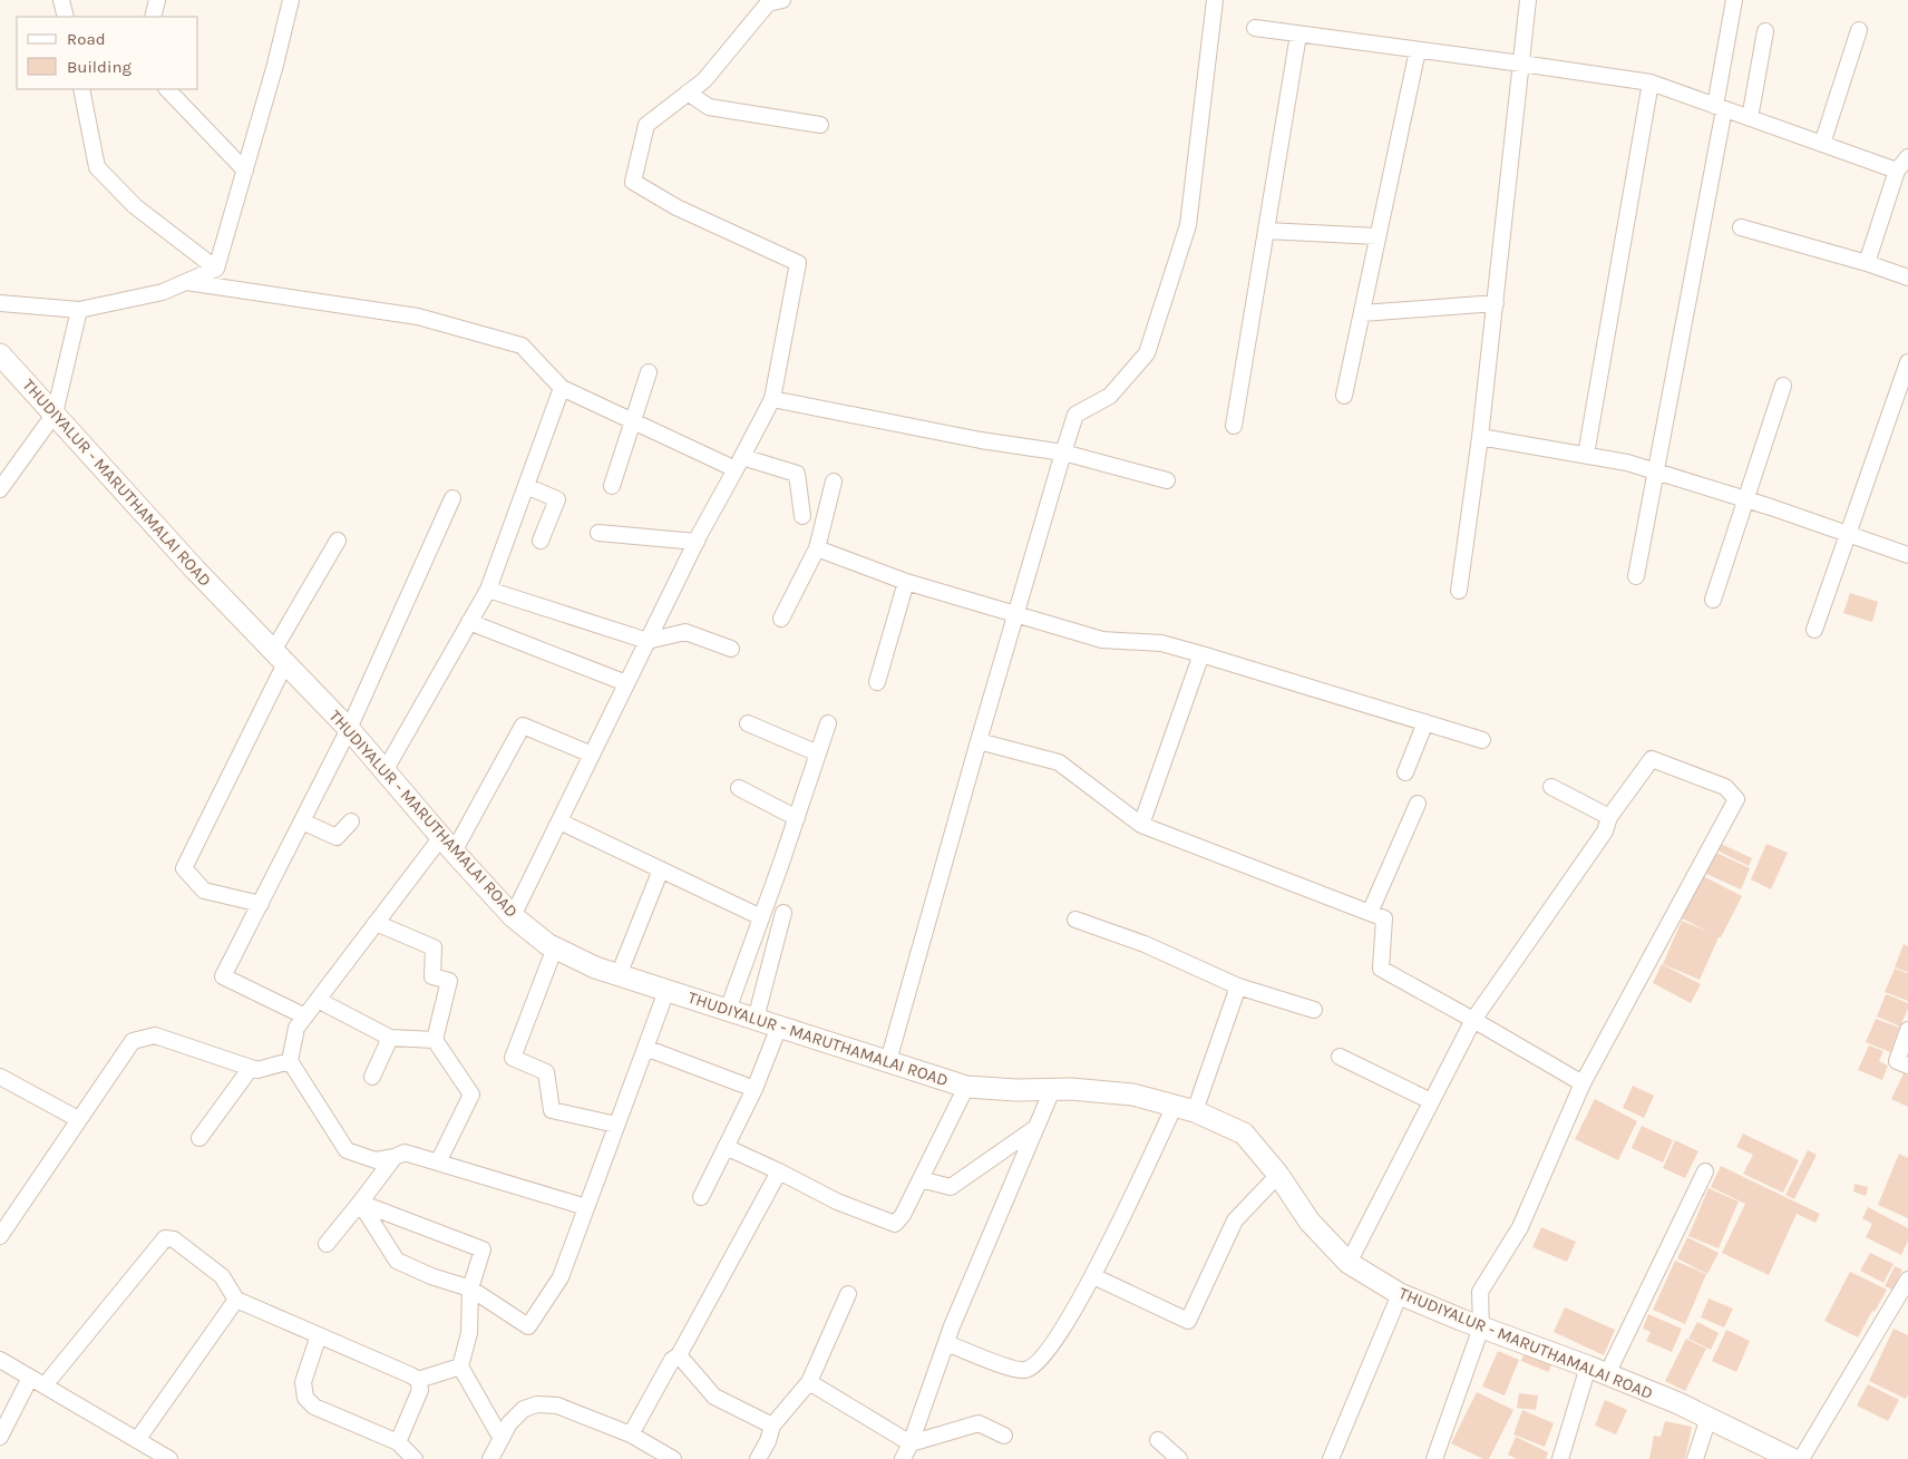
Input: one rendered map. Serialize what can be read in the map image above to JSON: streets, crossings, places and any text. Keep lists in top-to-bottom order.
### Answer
{
  "streets": {
    "main road": ["THUDIYALUR - MARUTHAMALAI ROAD"]
  },
  "legend": ["Road", "Building"]
}
